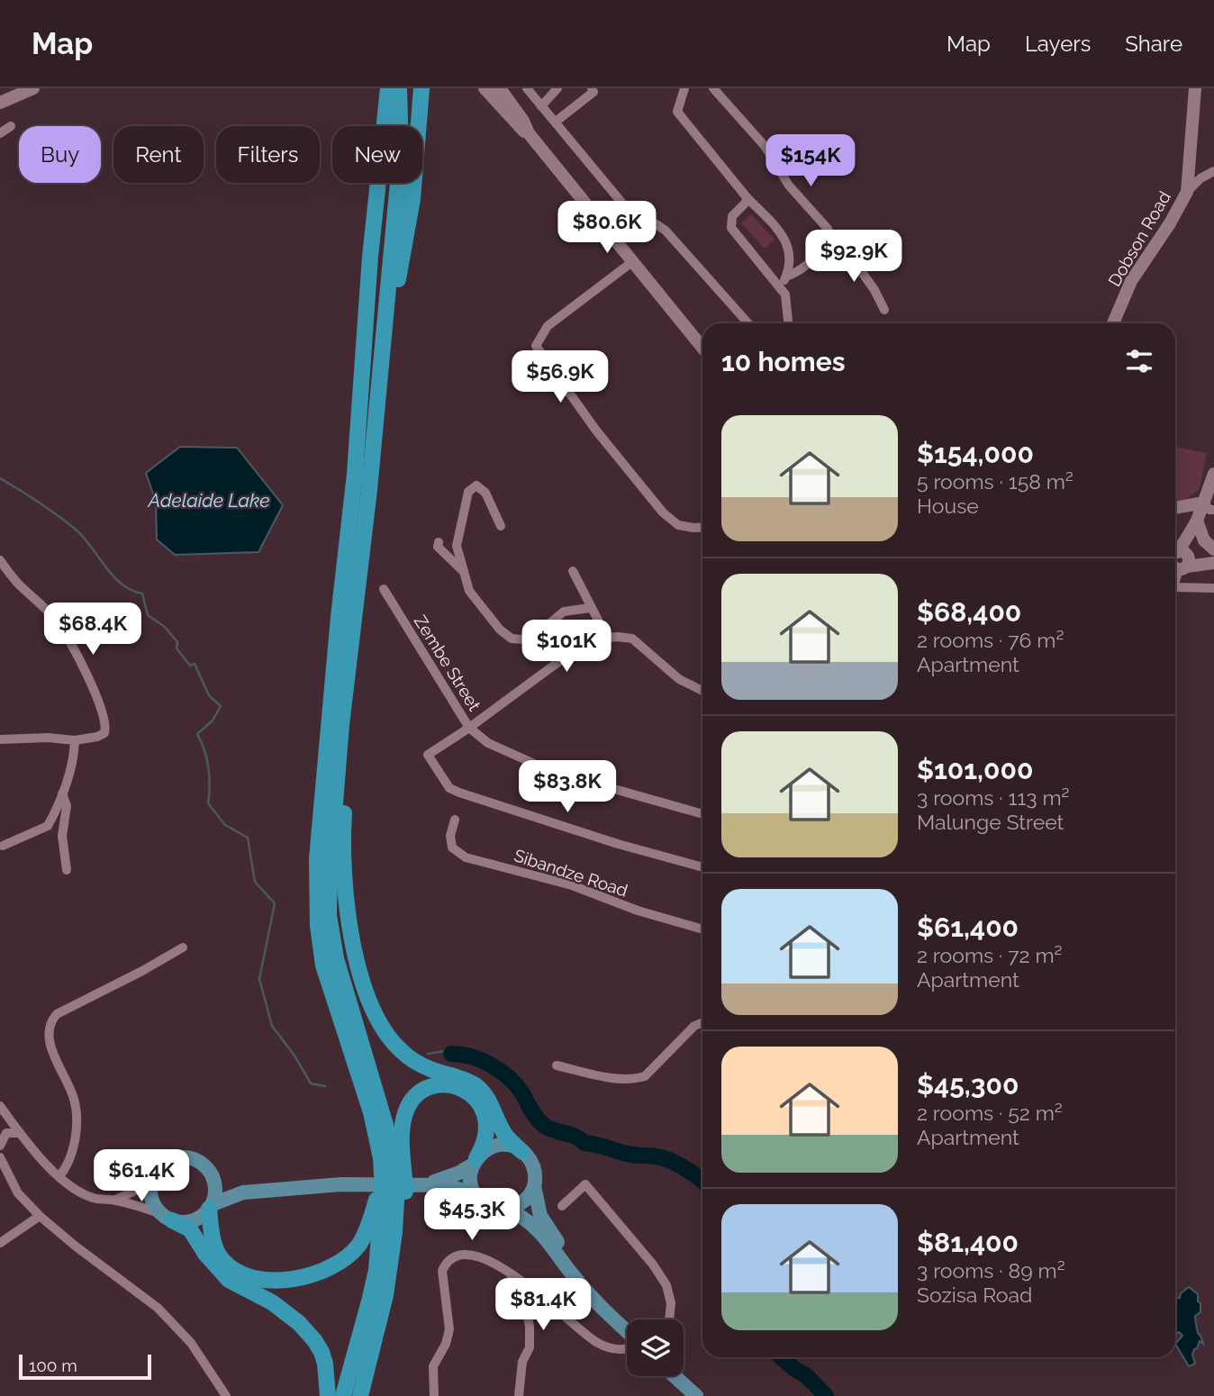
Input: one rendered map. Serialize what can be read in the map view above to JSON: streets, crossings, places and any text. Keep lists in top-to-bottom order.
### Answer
{
  "streets": {
    "main road": ["Dobson Road"],
    "street": ["Zembe Street", "Sibandze Road"]
  },
  "water": ["Adelaide Lake"],
  "scale_bar": "100 m",
  "page": {
    "header": "Map",
    "nav": ["Map", "Layers", "Share"],
    "chip": [
      "Buy",
      "Rent",
      "Filters",
      "New"
    ],
    "price": [
      "$154K",
      "$80.6K",
      "$92.9K",
      "$56.9K",
      "$68.4K",
      "$101K",
      "$83.8K",
      "$61.4K",
      "$45.3K",
      "$81.4K"
    ],
    "heading": "10 homes",
    "list": [
      {
        "name": "$154,000",
        "note": "5 rooms · 158 m² · House"
      },
      {
        "name": "$68,400",
        "note": "2 rooms · 76 m² · Apartment"
      },
      {
        "name": "$101,000",
        "note": "3 rooms · 113 m² · Malunge Street"
      },
      {
        "name": "$61,400",
        "note": "2 rooms · 72 m² · Apartment"
      },
      {
        "name": "$45,300",
        "note": "2 rooms · 52 m² · Apartment"
      },
      {
        "name": "$81,400",
        "note": "3 rooms · 89 m² · Sozisa Road"
      }
    ],
    "scale": "100 m"
  }
}
